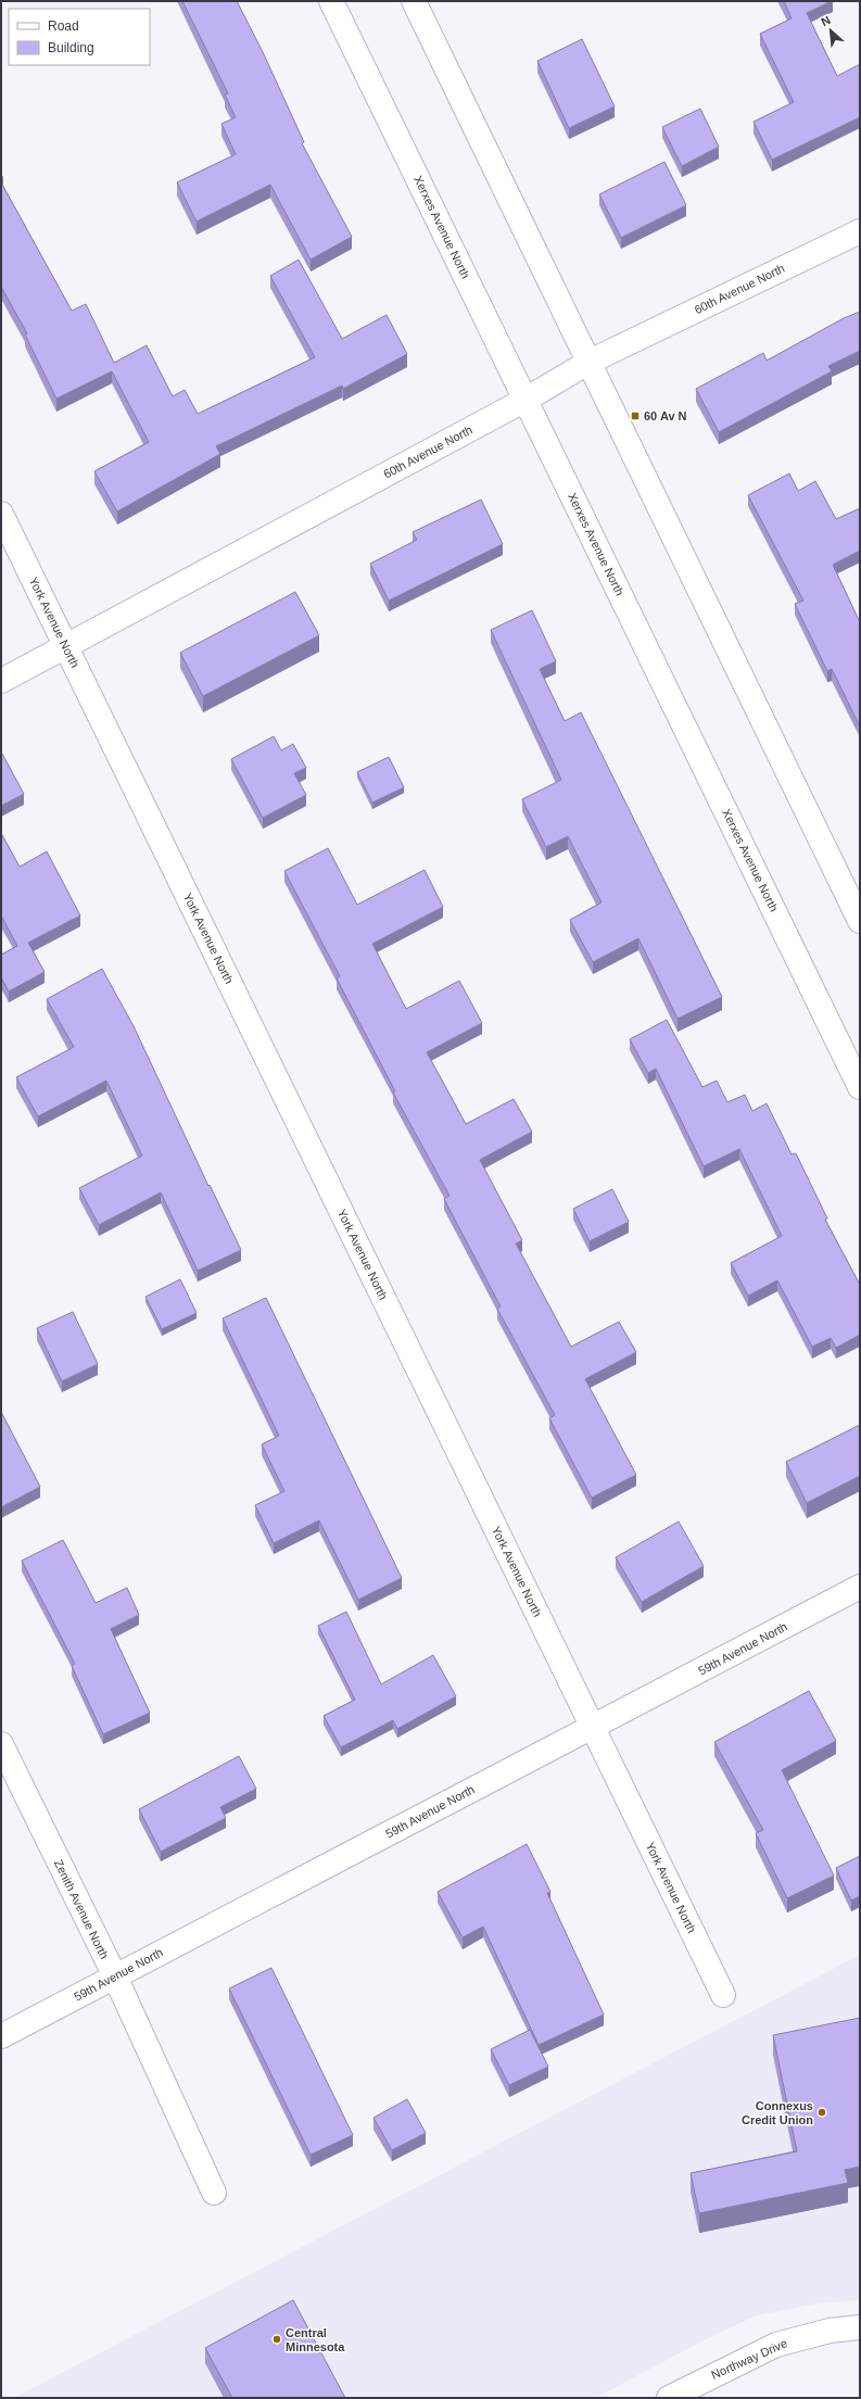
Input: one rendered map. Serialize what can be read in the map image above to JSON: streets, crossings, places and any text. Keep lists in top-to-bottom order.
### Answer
{
  "streets": {
    "street": [
      "Xerxes Avenue North",
      "60th Avenue North",
      "York Avenue North",
      "59th Avenue North",
      "Zenith Avenue North",
      "Northway Drive"
    ]
  },
  "crossings": [
    ["Xerxes Avenue North", "60th Avenue North"],
    ["60th Avenue North", "York Avenue North"],
    ["York Avenue North", "59th Avenue North"],
    ["59th Avenue North", "Zenith Avenue North"]
  ],
  "places": {
    "transit": ["60 Av N"],
    "other": ["Connexus Credit Union", "Central Minnesota"]
  },
  "legend": ["Road", "Building"],
  "north": "top left"
}
